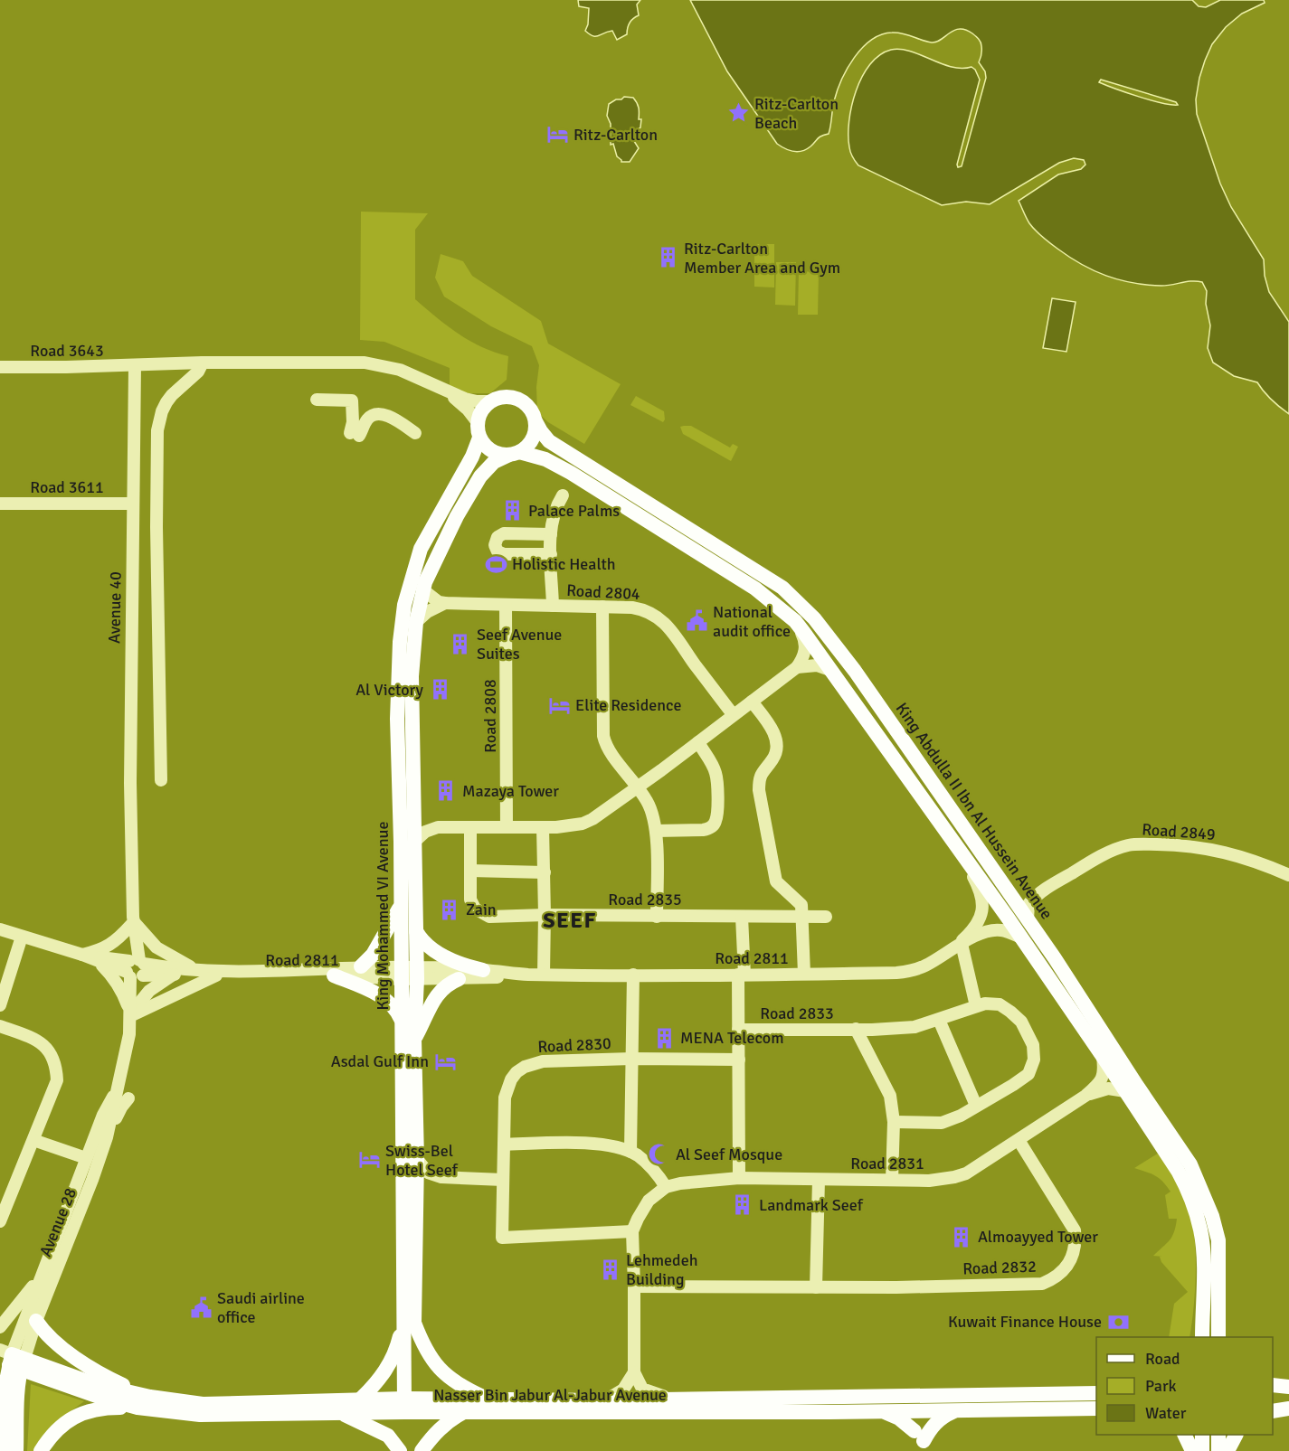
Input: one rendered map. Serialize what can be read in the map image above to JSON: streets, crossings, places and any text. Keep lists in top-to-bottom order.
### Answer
{
  "streets": {
    "main road": ["King Abdulla II Ibn Al Hussein Avenue", "King Mohammed VI Avenue", "Nasser Bin Jabur Al-Jabur Avenue"],
    "street": [
      "Road 3643",
      "Road 3611",
      "Road 2804",
      "Avenue 40",
      "Road 2808",
      "Road 2849",
      "Road 2835",
      "Road 2811",
      "Road 2833",
      "Road 2830",
      "Road 2831",
      "Avenue 28",
      "Road 2832"
    ]
  },
  "crossings": [
    ["Road 3643", "Avenue 40"],
    ["Road 3611", "Avenue 40"],
    ["Road 2804", "Road 2808"],
    ["Avenue 40", "Road 2811"],
    ["Avenue 40", "Avenue 28"],
    ["King Abdulla II Ibn Al Hussein Avenue", "Road 2849"],
    ["King Abdulla II Ibn Al Hussein Avenue", "King Mohammed VI Avenue"],
    ["King Abdulla II Ibn Al Hussein Avenue", "Road 2811"],
    ["King Abdulla II Ibn Al Hussein Avenue", "Road 2831"],
    ["Road 2835", "Road 2833"],
    ["King Mohammed VI Avenue", "Road 2811"],
    ["King Mohammed VI Avenue", "Nasser Bin Jabur Al-Jabur Avenue"],
    ["Road 2811", "Road 2833"],
    ["Road 2811", "Road 2830"],
    ["Road 2811", "Avenue 28"],
    ["Road 2833", "Road 2831"],
    ["Road 2831", "Road 2832"],
    ["Avenue 28", "Nasser Bin Jabur Al-Jabur Avenue"]
  ],
  "districts": ["SEEF"],
  "places": {
    "place": ["Ritz-Carlton Beach"],
    "hotel": [
      "Ritz-Carlton",
      "Elite Residence",
      "Asdal Gulf Inn",
      "Swiss-Bel Hotel Seef"
    ],
    "building": [
      "Ritz-Carlton Member Area and Gym",
      "Palace Palms",
      "Seef Avenue Suites",
      "Al Victory",
      "Mazaya Tower",
      "Zain",
      "MENA Telecom",
      "Landmark Seef",
      "Almoayyed Tower",
      "Lehmedeh Building"
    ],
    "sports": ["Holistic Health"],
    "public building": ["National audit office", "Saudi airline office"],
    "mosque": ["Al Seef Mosque"],
    "bank": ["Kuwait Finance House"]
  },
  "legend": ["Road", "Park", "Water"]
}
